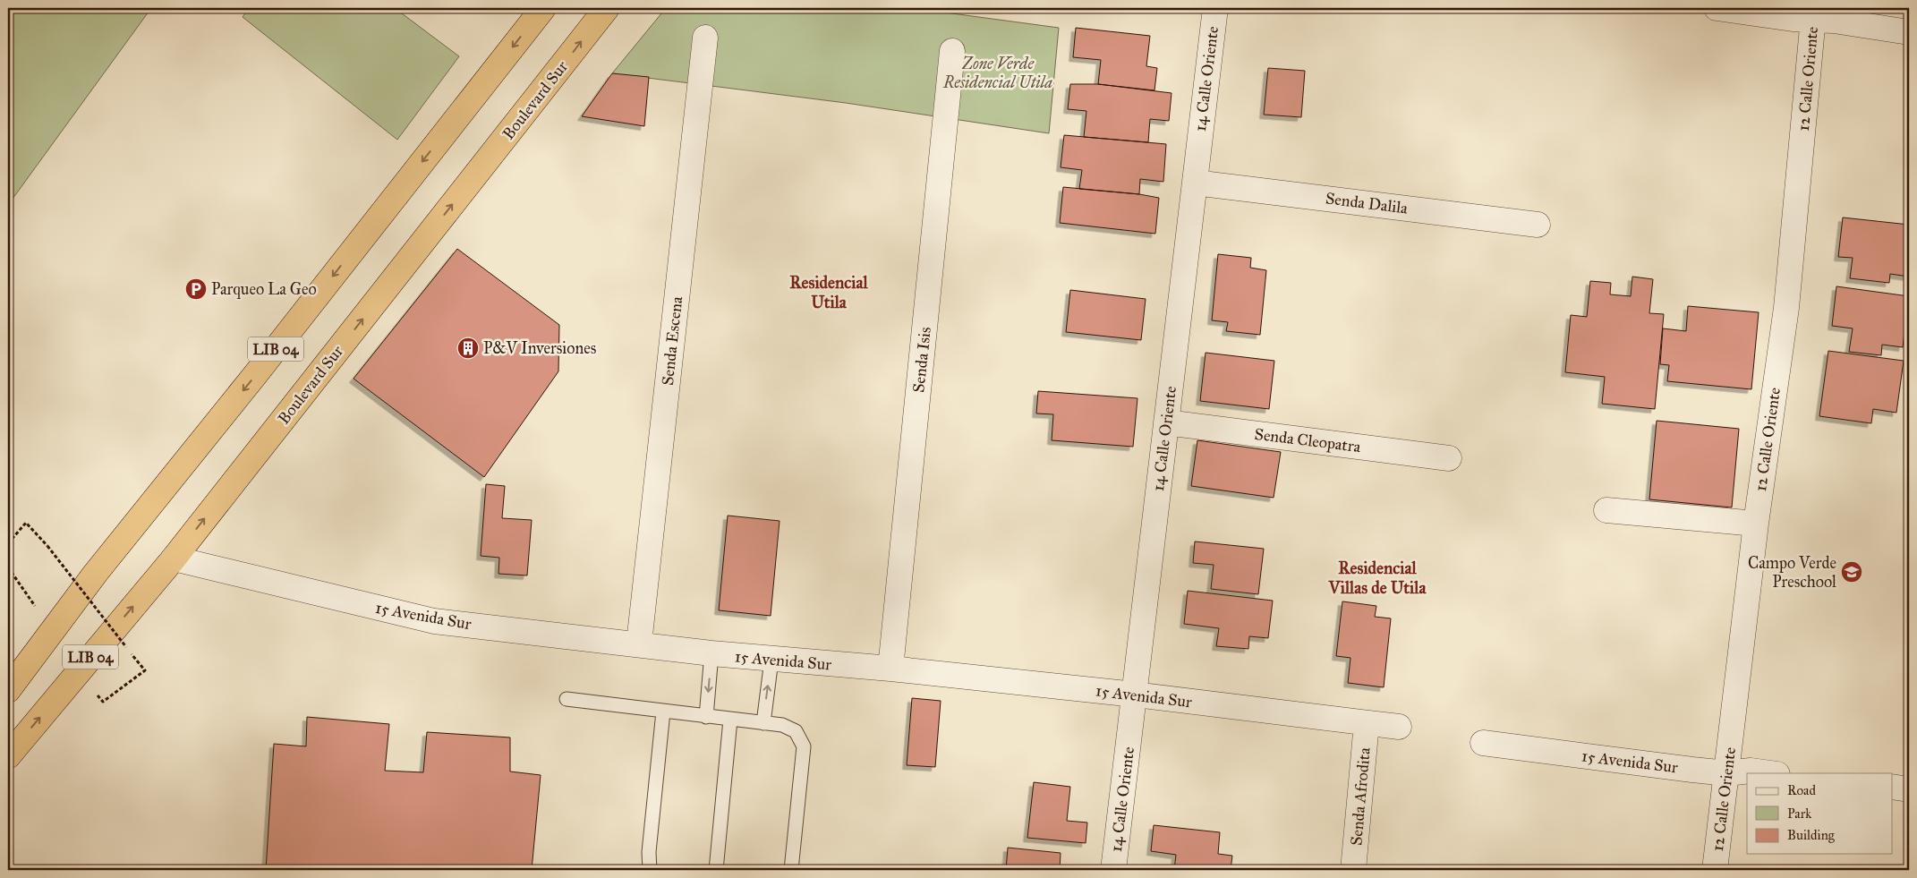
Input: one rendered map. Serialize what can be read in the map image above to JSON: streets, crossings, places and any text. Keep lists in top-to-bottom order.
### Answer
{
  "streets": {
    "highway": ["Boulevard Sur", "LIB 04"],
    "street": [
      "14 Calle Oriente",
      "12 Calle Oriente",
      "Senda Dalila",
      "Senda Escena",
      "Senda Isis",
      "Senda Cleopatra",
      "15 Avenida Sur",
      "Senda Afrodita"
    ]
  },
  "crossings": [
    ["14 Calle Oriente", "Senda Dalila"],
    ["14 Calle Oriente", "Senda Cleopatra"],
    ["14 Calle Oriente", "15 Avenida Sur"],
    ["12 Calle Oriente", "15 Avenida Sur"],
    ["Boulevard Sur", "15 Avenida Sur"],
    ["Senda Escena", "15 Avenida Sur"],
    ["Senda Isis", "15 Avenida Sur"],
    ["15 Avenida Sur", "Senda Afrodita"]
  ],
  "districts": ["Residencial Utila", "Residencial Villas de Utila"],
  "parks": ["Zone Verde Residencial Utila"],
  "places": {
    "parking": ["Parqueo La Geo"],
    "building": ["P&V Inversiones"],
    "school or university": ["Campo Verde Preschool"]
  },
  "legend": ["Road", "Park", "Building"]
}
